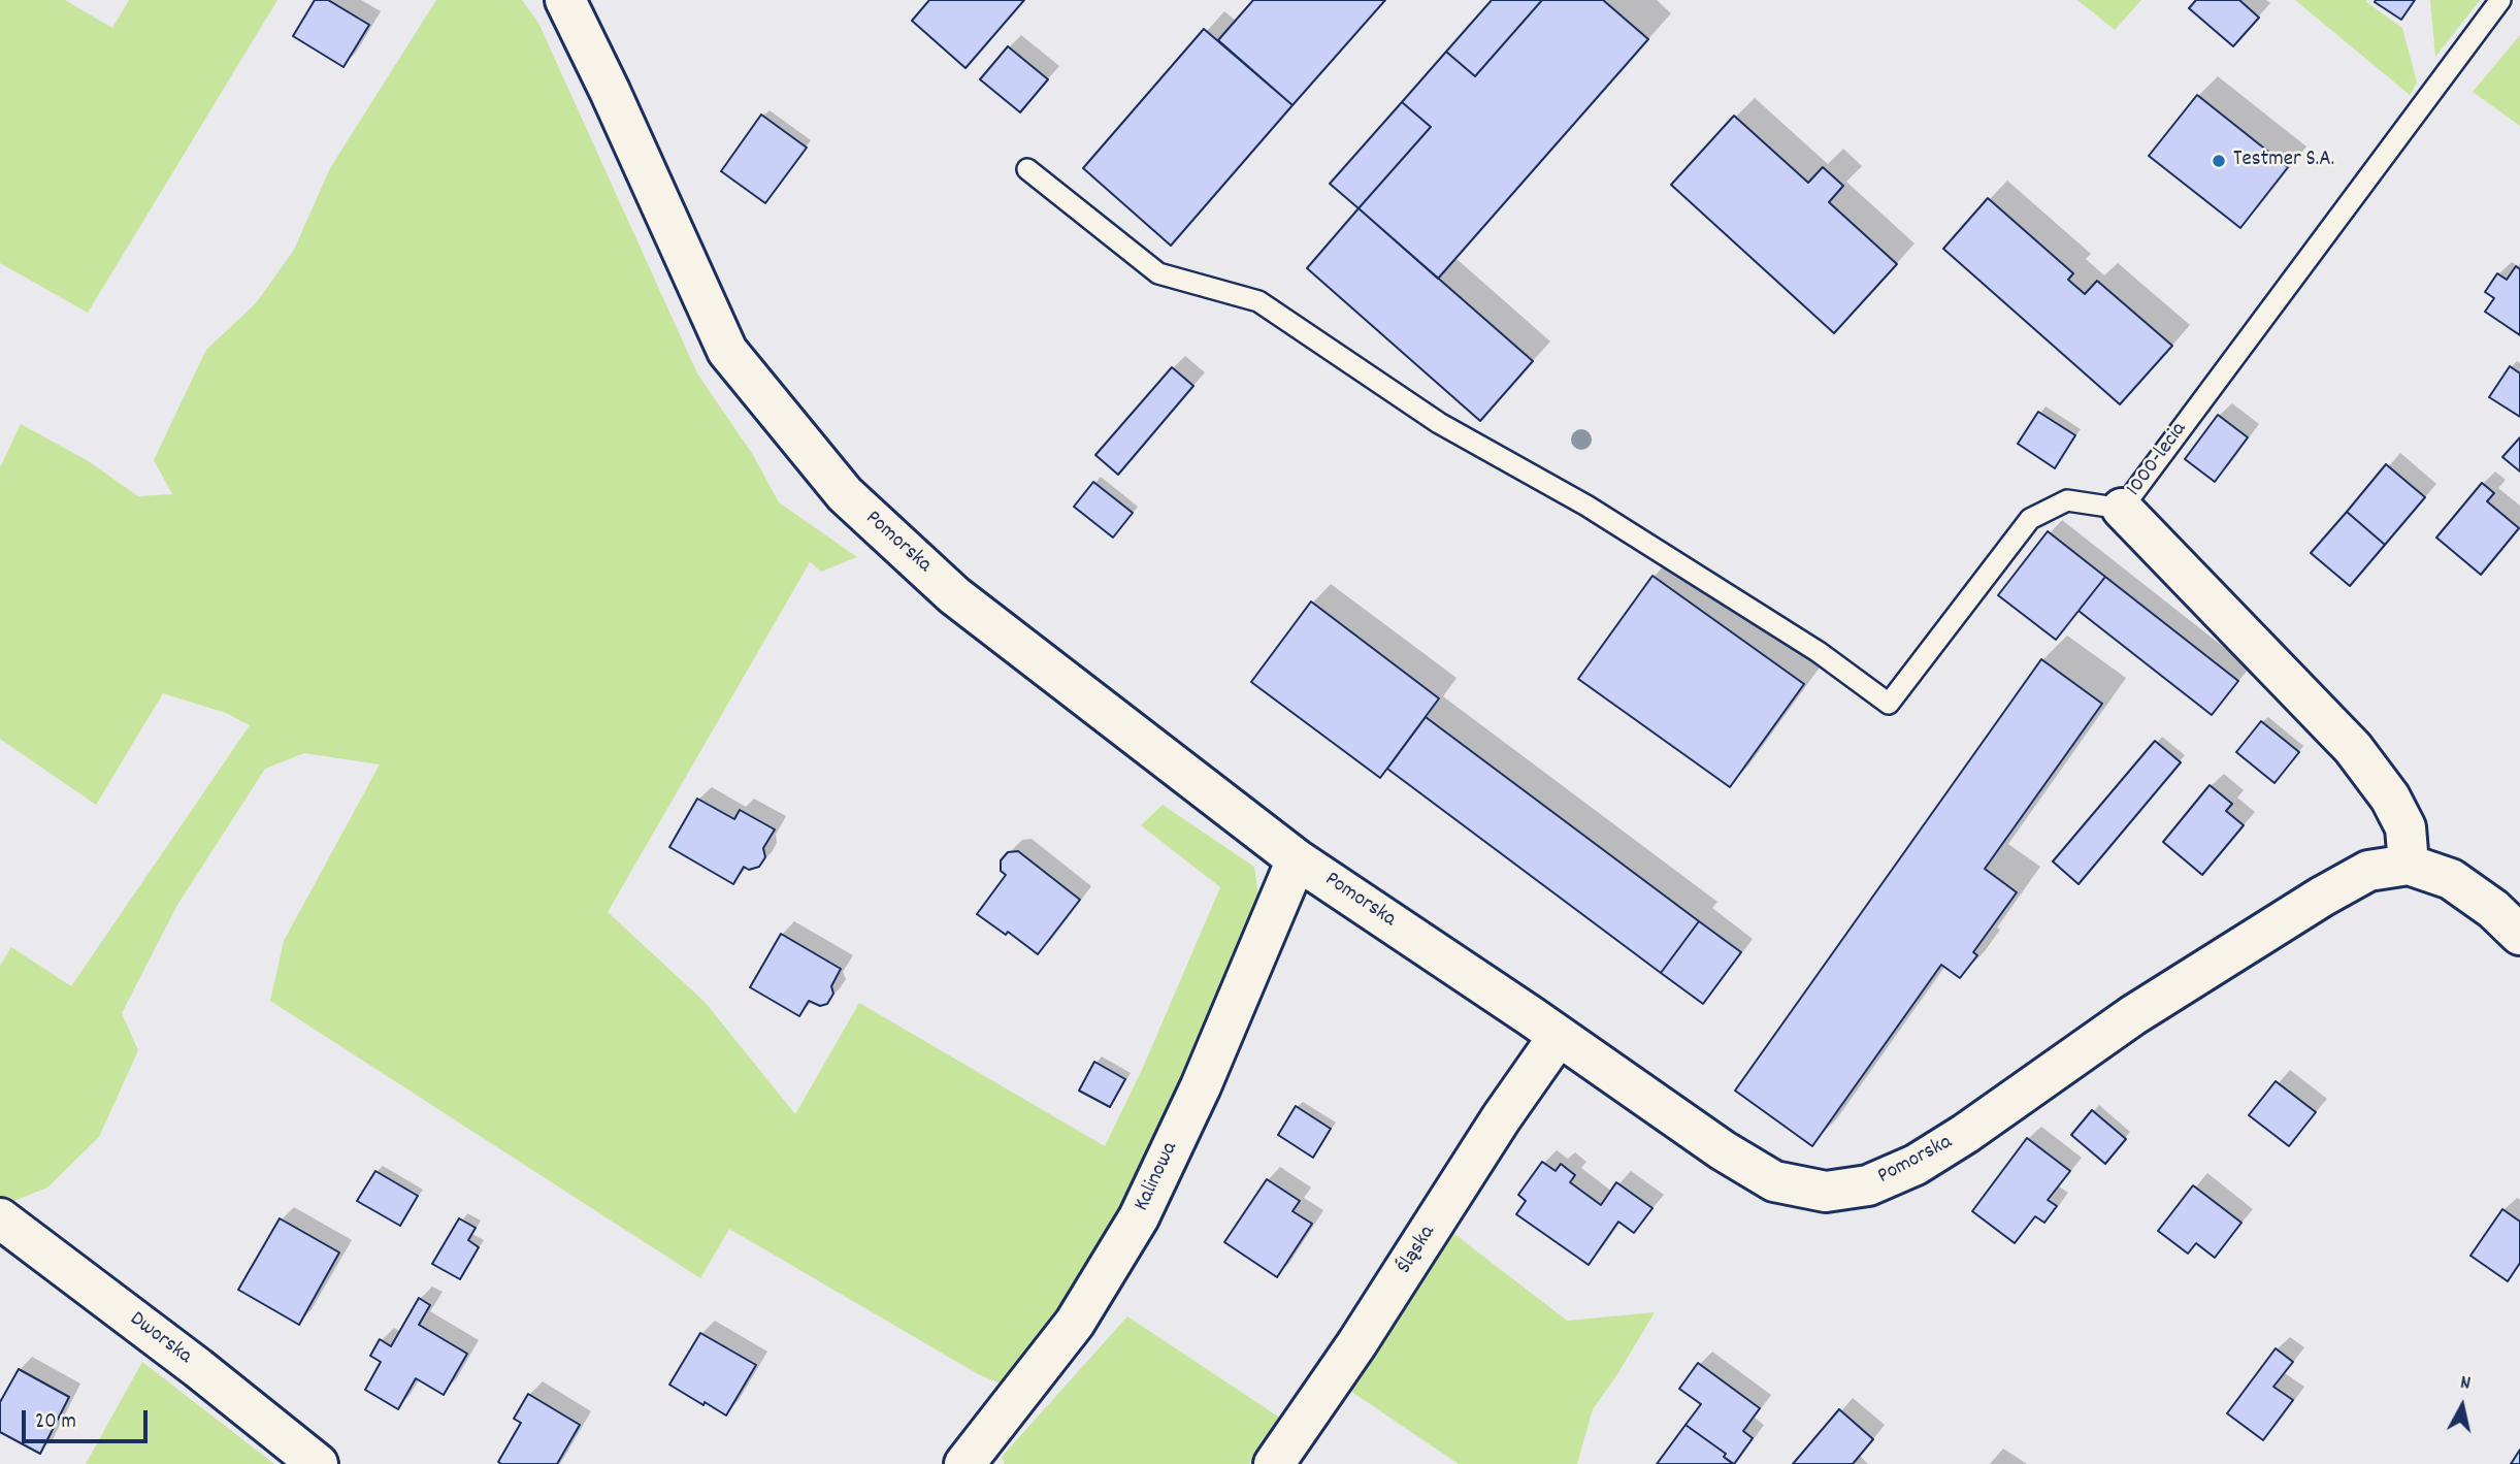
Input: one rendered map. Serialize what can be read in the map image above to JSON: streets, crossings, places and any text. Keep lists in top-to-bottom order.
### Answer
{
  "streets": {
    "street": [
      "1000-lecia",
      "Pomorska",
      "Kalinowa",
      "Śląska",
      "Dworska"
    ]
  },
  "crossings": [
    ["1000-lecia", "Pomorska"],
    ["Pomorska", "Kalinowa"],
    ["Pomorska", "Śląska"]
  ],
  "places": ["Testmer S.A."],
  "scale_bar": "20 m",
  "north": "top"
}
